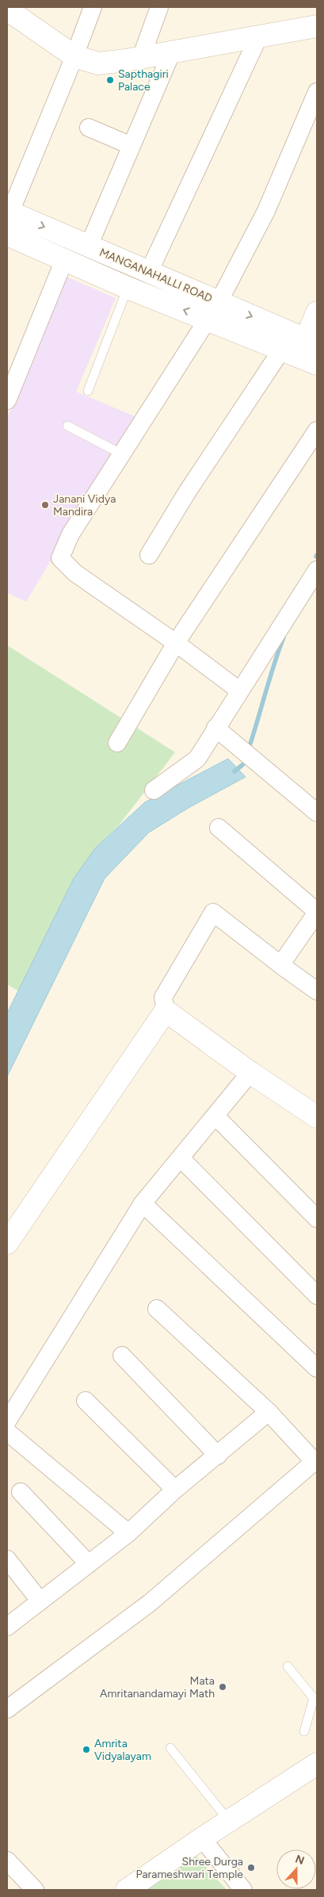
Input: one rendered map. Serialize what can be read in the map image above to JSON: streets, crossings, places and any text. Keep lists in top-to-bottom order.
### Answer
{
  "streets": {
    "street": ["MANGANAHALLI ROAD"]
  },
  "places": [
    "Sapthagiri Palace",
    "Janani Vidya Mandira",
    "Mata Amritanandamayi Math",
    "Amrita Vidyalayam",
    "Shree Durga Parameshwari Temple"
  ],
  "north": "top"
}
